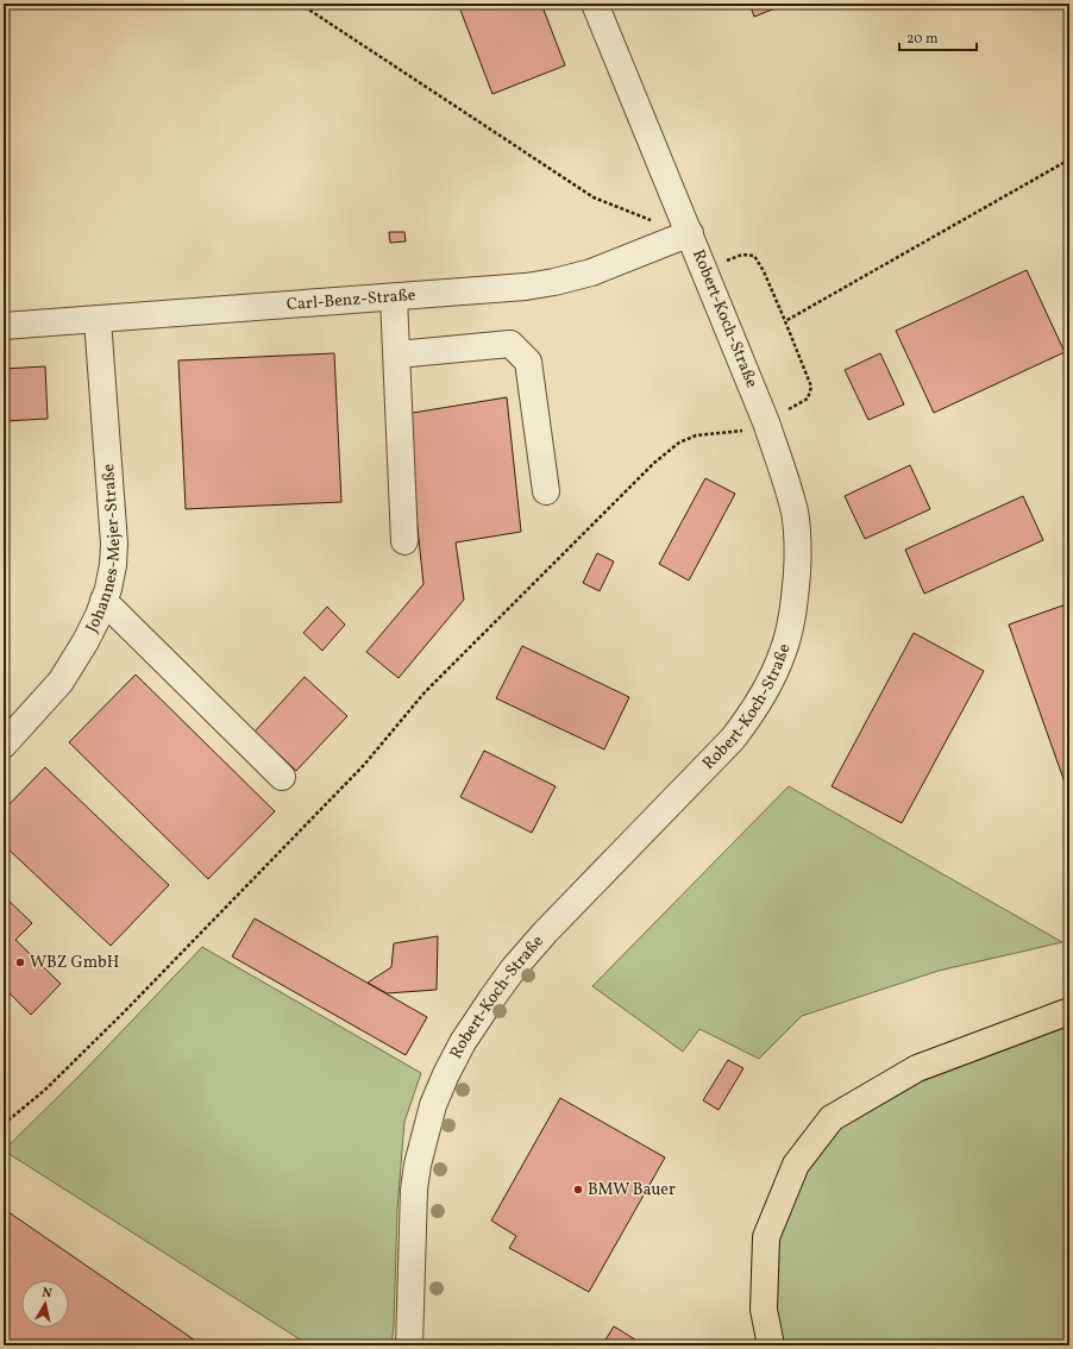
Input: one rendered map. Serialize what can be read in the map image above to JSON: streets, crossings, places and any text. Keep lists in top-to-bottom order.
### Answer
{
  "streets": {
    "street": ["Carl-Benz-Straße", "Robert-Koch-Straße", "Johannes-Mejer-Straße"]
  },
  "crossings": [
    ["Carl-Benz-Straße", "Robert-Koch-Straße"],
    ["Carl-Benz-Straße", "Johannes-Mejer-Straße"]
  ],
  "places": ["WBZ GmbH", "BMW Bauer"],
  "scale_bar": "20 m",
  "north": "top"
}
